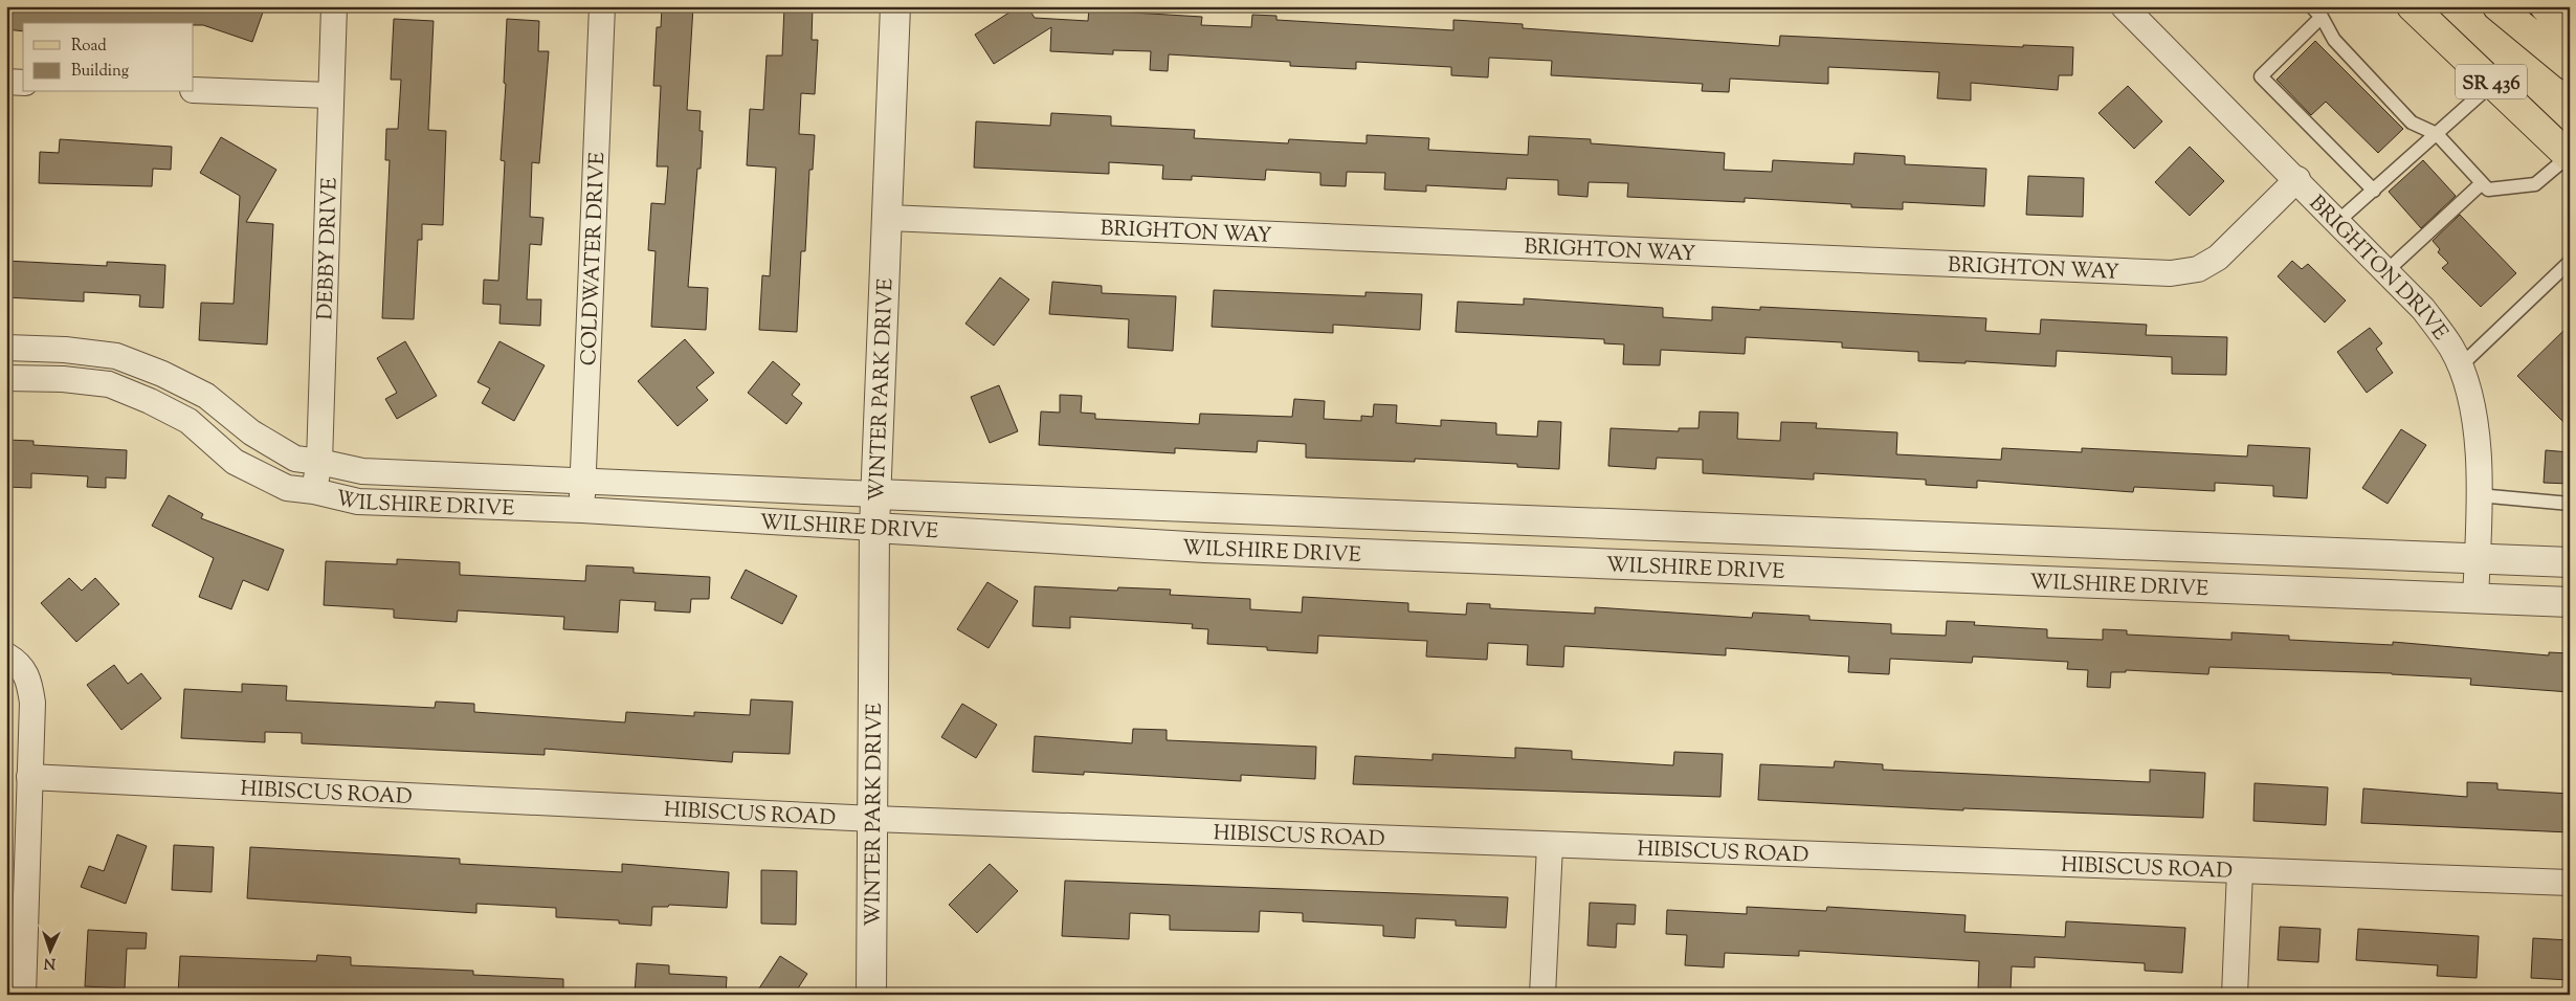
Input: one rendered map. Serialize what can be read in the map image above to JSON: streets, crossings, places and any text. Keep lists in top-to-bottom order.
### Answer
{
  "streets": {
    "main road": ["SR 436"],
    "street": [
      "BRIGHTON WAY",
      "DEBBY DRIVE",
      "COLDWATER DRIVE",
      "BRIGHTON DRIVE",
      "WINTER PARK DRIVE",
      "WILSHIRE DRIVE",
      "HIBISCUS ROAD"
    ]
  },
  "crossings": [
    ["BRIGHTON WAY", "BRIGHTON DRIVE"],
    ["BRIGHTON WAY", "WINTER PARK DRIVE"],
    ["DEBBY DRIVE", "WILSHIRE DRIVE"],
    ["COLDWATER DRIVE", "WILSHIRE DRIVE"],
    ["BRIGHTON DRIVE", "WILSHIRE DRIVE"],
    ["WINTER PARK DRIVE", "WILSHIRE DRIVE"],
    ["WINTER PARK DRIVE", "HIBISCUS ROAD"]
  ],
  "legend": ["Road", "Building"],
  "north": "bottom"
}
